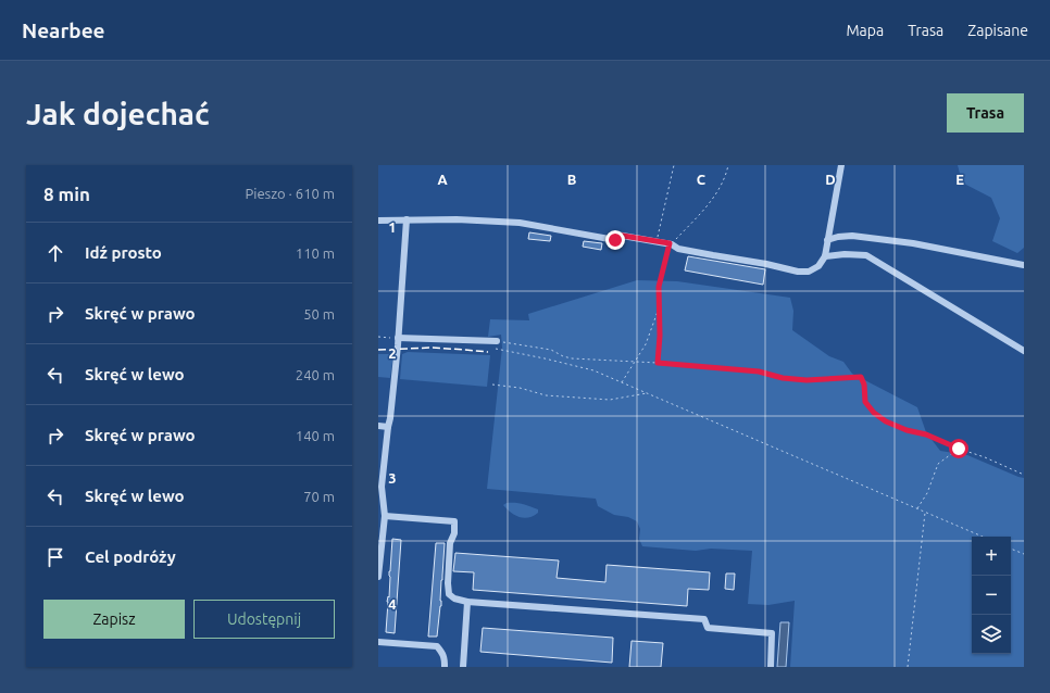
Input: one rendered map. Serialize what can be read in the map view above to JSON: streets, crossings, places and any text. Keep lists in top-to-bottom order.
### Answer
{
  "page": {
    "header": "Nearbee",
    "nav": ["Mapa", "Trasa", "Zapisane"],
    "buttons": [
      "Trasa",
      ["Zapisz", "Udostępnij"]
    ],
    "title": "Jak dojechać",
    "heading": ["8 min", "Pieszo · 610 m"],
    "list": [
      ["Idź prosto", "110 m"],
      ["Skręć w prawo", "50 m"],
      ["Skręć w lewo", "240 m"],
      ["Skręć w prawo", "140 m"],
      ["Skręć w lewo", "70 m"],
      "Cel podróży"
    ],
    "map_buttons": ["+", "−"]
  },
  "grid": {
    "columns": [
      "A",
      "B",
      "C",
      "D",
      "E"
    ],
    "rows": [
      "1",
      "2",
      "3",
      "4"
    ]
  }
}
